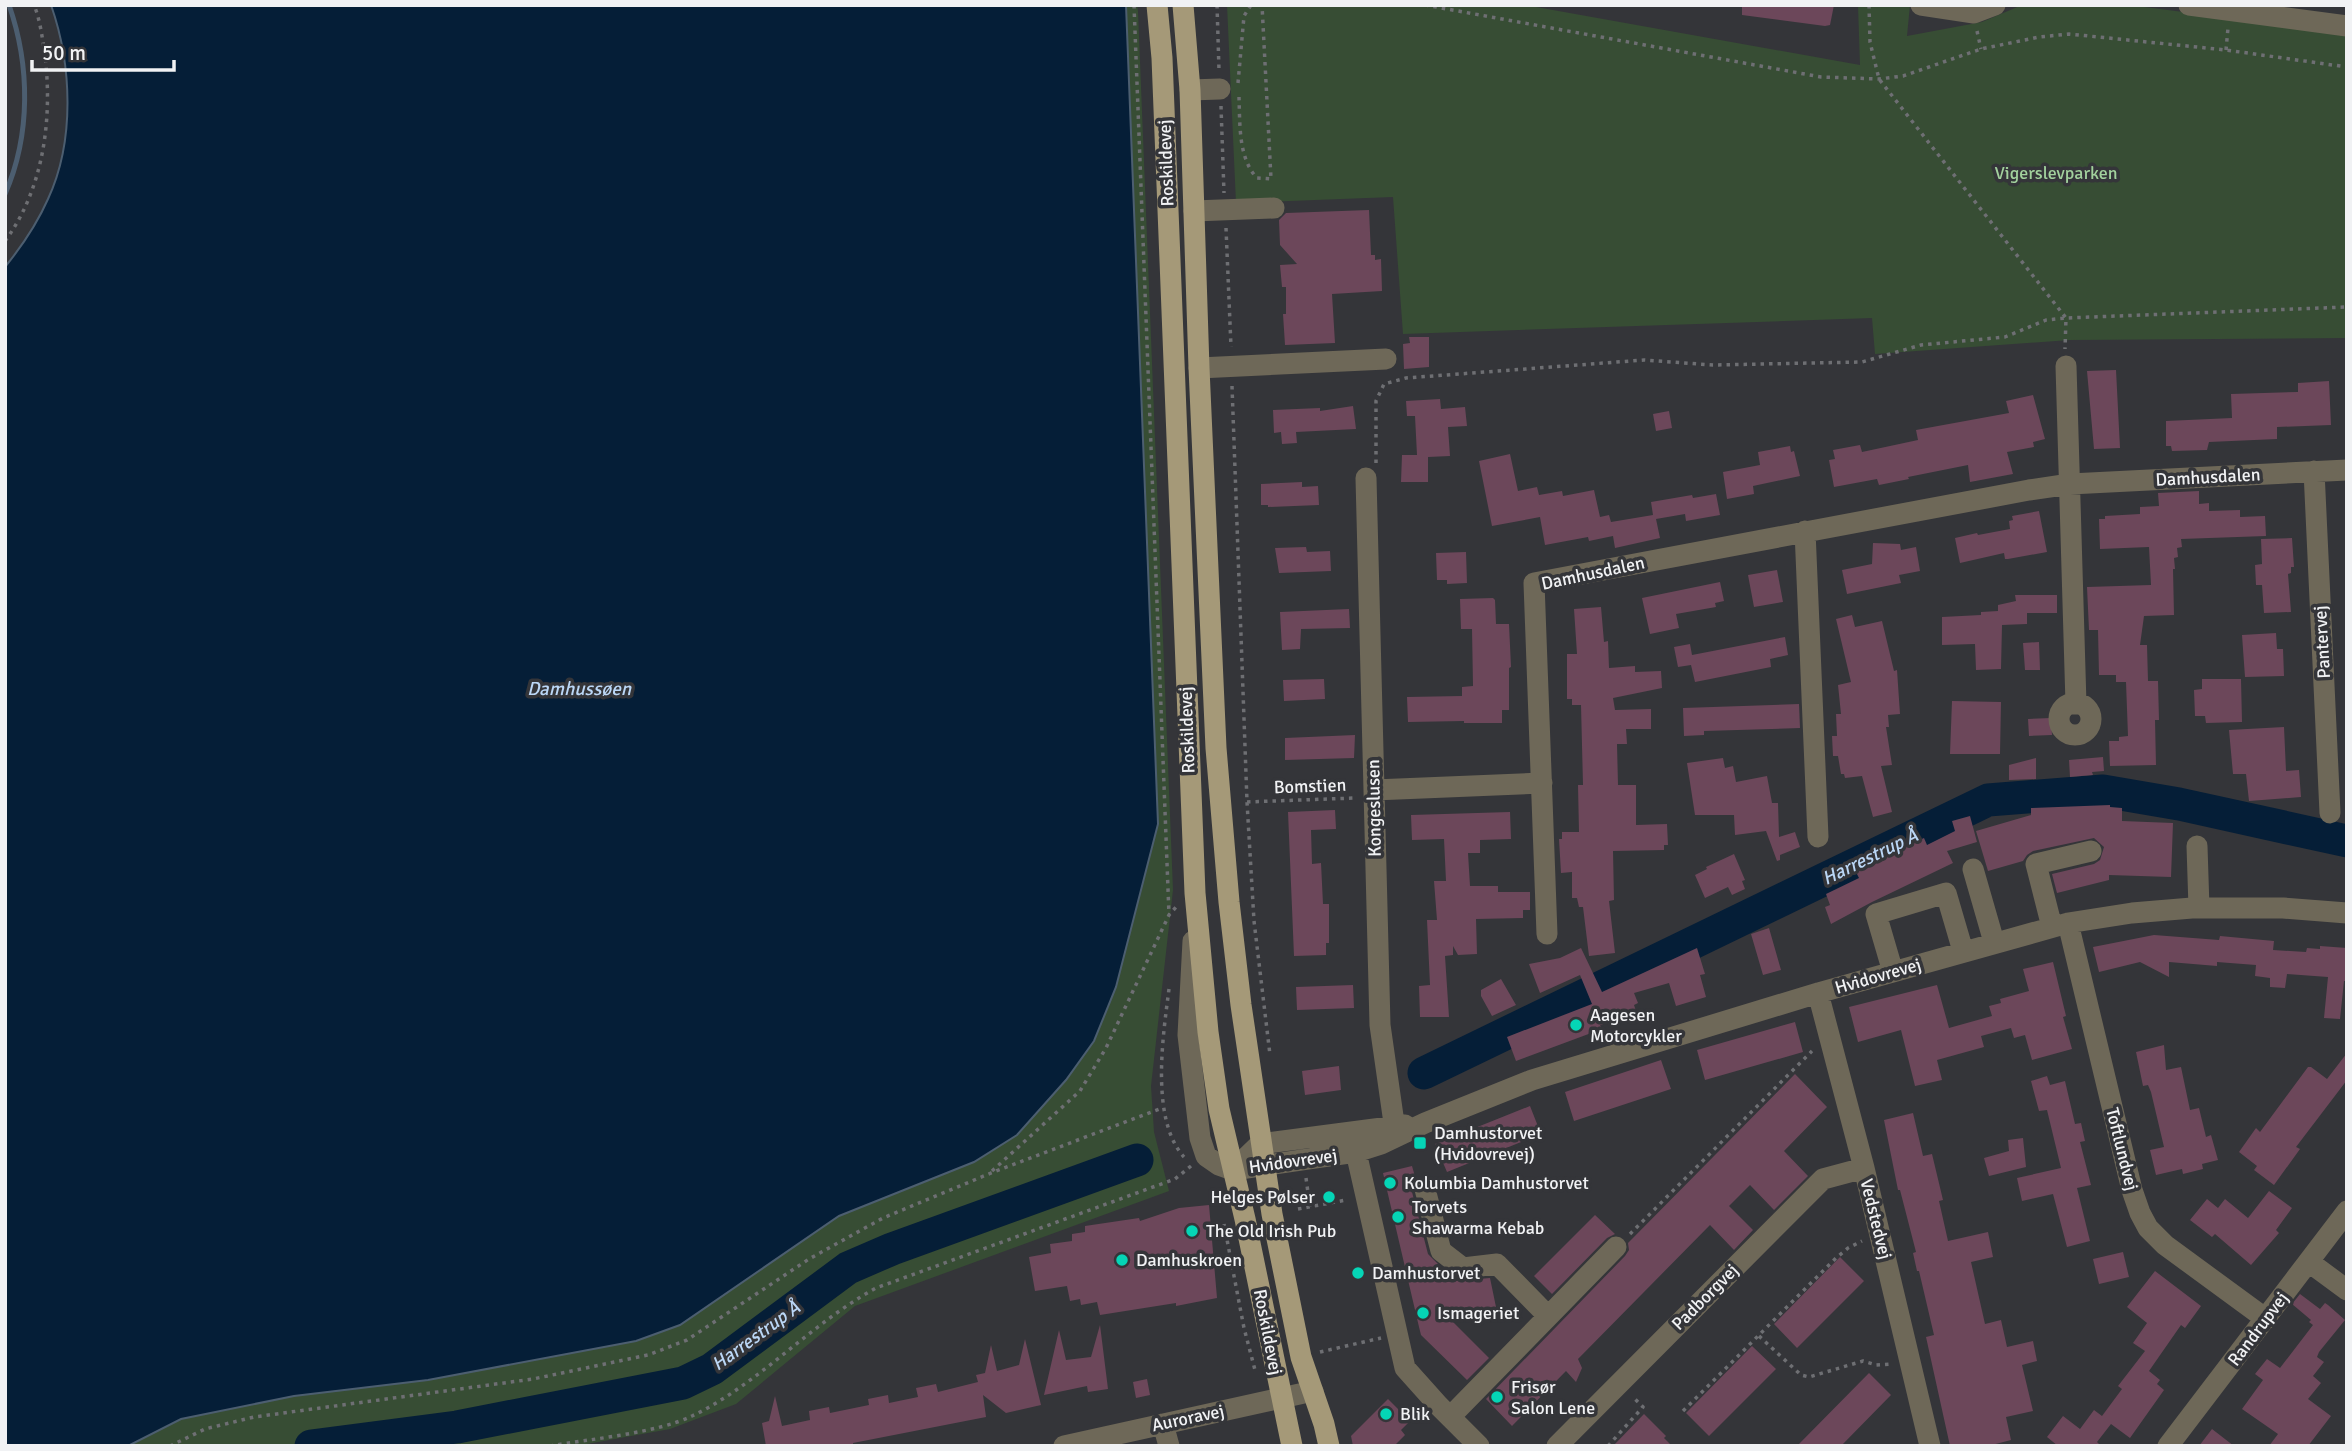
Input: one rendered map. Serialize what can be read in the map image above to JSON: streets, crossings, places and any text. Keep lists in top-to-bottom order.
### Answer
{
  "streets": {
    "main road": ["Roskildevej"],
    "street": [
      "Damhusdalen",
      "Pantervej",
      "Kongeslusen",
      "Hvidovrevej",
      "Toftlundvej",
      "Vedstedvej",
      "Padborgvej",
      "Randrupvej",
      "Auroravej"
    ],
    "path": ["Bomstien"]
  },
  "crossings": [
    ["Roskildevej", "Hvidovrevej"],
    ["Roskildevej", "Auroravej"],
    ["Damhusdalen", "Pantervej"],
    ["Bomstien", "Kongeslusen"],
    ["Kongeslusen", "Hvidovrevej"],
    ["Hvidovrevej", "Toftlundvej"],
    ["Hvidovrevej", "Vedstedvej"],
    ["Toftlundvej", "Randrupvej"],
    ["Vedstedvej", "Padborgvej"]
  ],
  "water": ["Damhussøen", "Harrestrup Å"],
  "parks": ["Vigerslevparken"],
  "places": {
    "other": [
      "Aagesen Motorcykler",
      "Kolumbia Damhustorvet",
      "Helges Pølser",
      "Torvets Shawarma Kebab",
      "The Old Irish Pub",
      "Damhuskroen",
      "Damhustorvet",
      "Ismageriet",
      "Frisør Salon Lene",
      "Blik"
    ],
    "transit": ["Damhustorvet (Hvidovrevej)"]
  },
  "scale_bar": "50 m"
}
